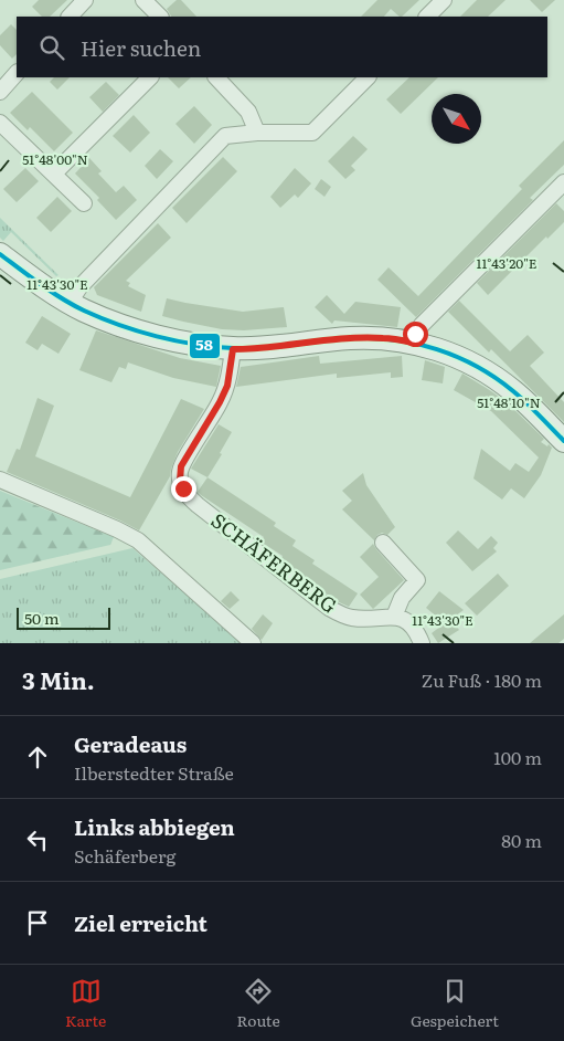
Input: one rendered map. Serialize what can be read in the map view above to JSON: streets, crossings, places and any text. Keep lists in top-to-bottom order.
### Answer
{
  "streets": {
    "street": ["SCHÄFERBERG"]
  },
  "lines": ["transit line 58"],
  "scale_bar": "50 m",
  "north": "bottom right",
  "page": {
    "search": "Hier suchen",
    "scale": "50 m",
    "heading": ["3 Min.", "Zu Fuß · 180 m"],
    "list": [
      ["Geradeaus", "Ilberstedter Straße", "100 m"],
      ["Links abbiegen", "Schäferberg", "80 m"],
      "Ziel erreicht"
    ],
    "nav": ["Karte", "Route", "Gespeichert"]
  },
  "coordinates": [
    "51°48'00\"N",
    "11°43'20\"E",
    "11°43'30\"E",
    "51°48'10\"N"
  ]
}
